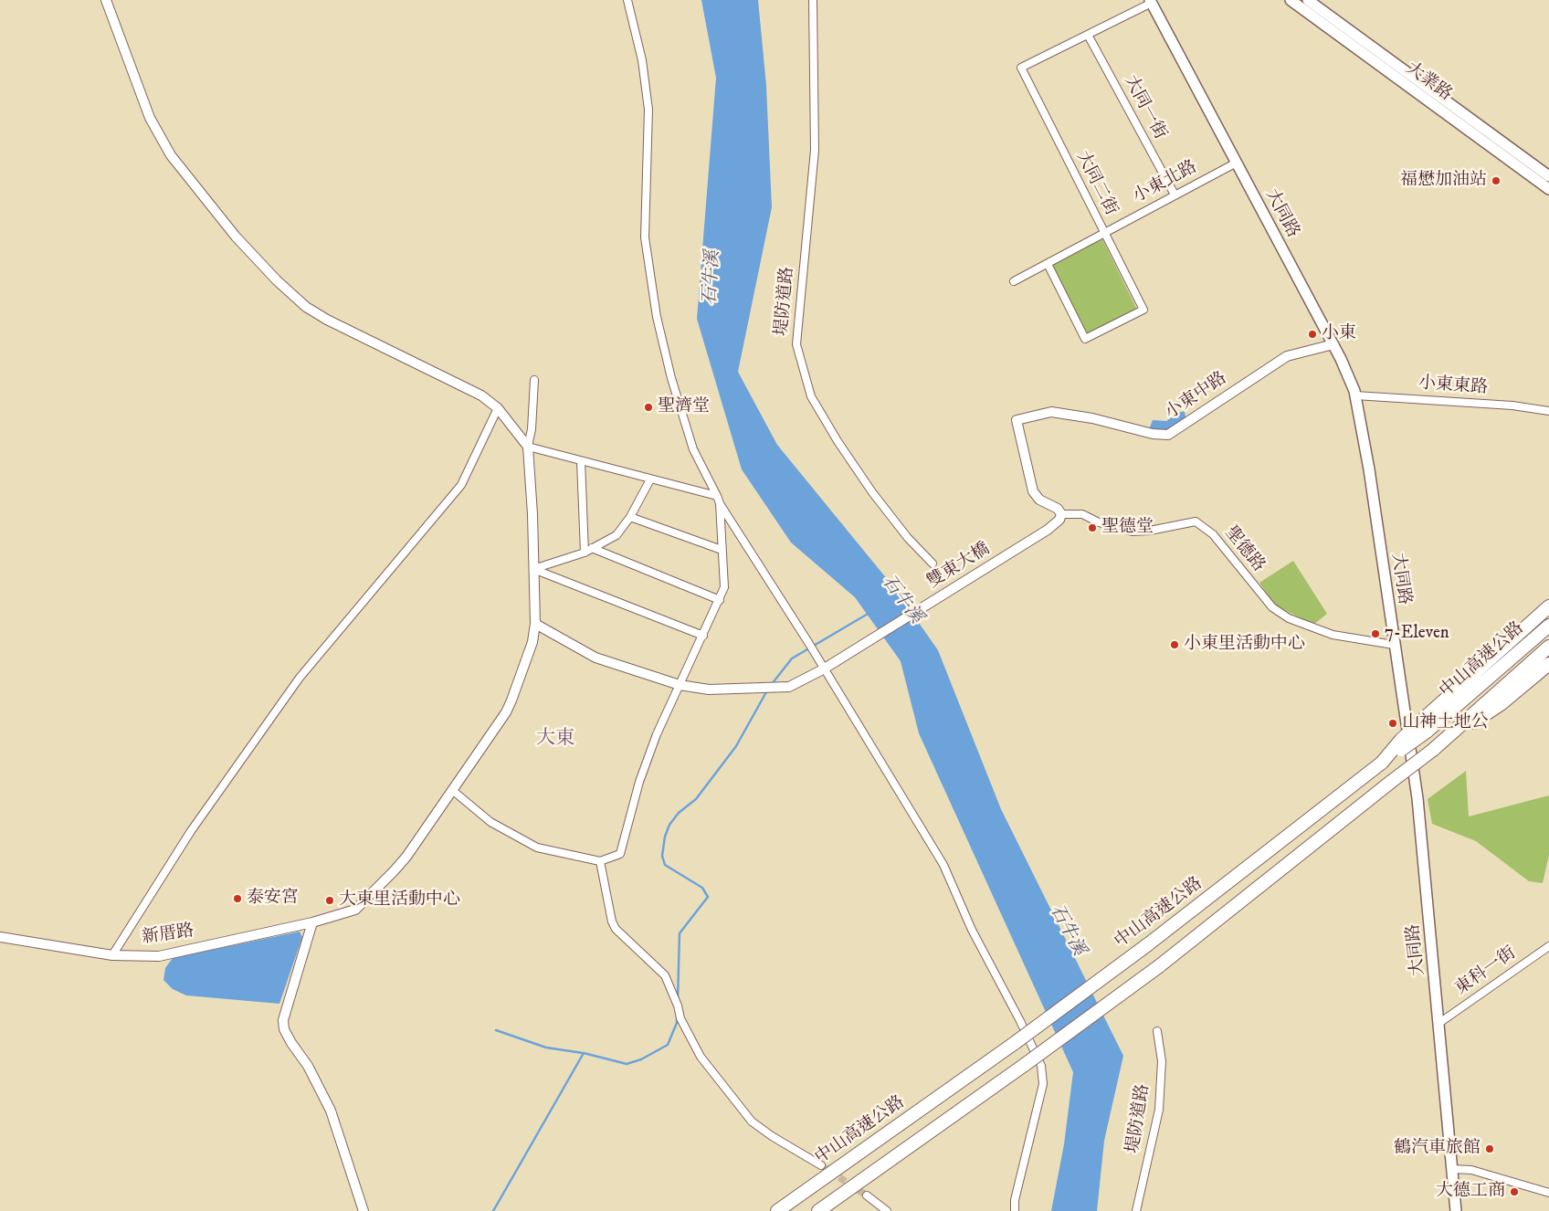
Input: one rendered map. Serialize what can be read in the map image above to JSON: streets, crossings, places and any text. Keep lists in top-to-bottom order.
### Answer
{
  "streets": {
    "highway": ["中山高速公路"],
    "main road": ["大業路", "大同路"],
    "street": [
      "大同一街",
      "小東北路",
      "大同二街",
      "堤防道路",
      "小東東路",
      "小東中路",
      "聖德路",
      "雙東大橋",
      "新厝路",
      "東科一街"
    ]
  },
  "crossings": [
    ["大同一街", "小東北路"],
    ["大同一街", "大同二街"],
    ["小東北路", "大同二街"],
    ["小東北路", "大同路"],
    ["大同二街", "大同路"],
    ["大同路", "小東東路"],
    ["大同路", "小東中路"],
    ["大同路", "聖德路"],
    ["大同路", "東科一街"],
    ["小東中路", "聖德路"],
    ["小東中路", "雙東大橋"],
    ["聖德路", "雙東大橋"],
    ["雙東大橋", "新厝路"]
  ],
  "districts": ["大東"],
  "water": ["石牛溪"],
  "places": [
    "福懋加油站",
    "小東",
    "聖濟堂",
    "聖德堂",
    "7-Eleven",
    "小東里活動中心",
    "山神土地公",
    "泰安宮",
    "大東里活動中心",
    "鶴汽車旅館",
    "大德工商"
  ]
}
